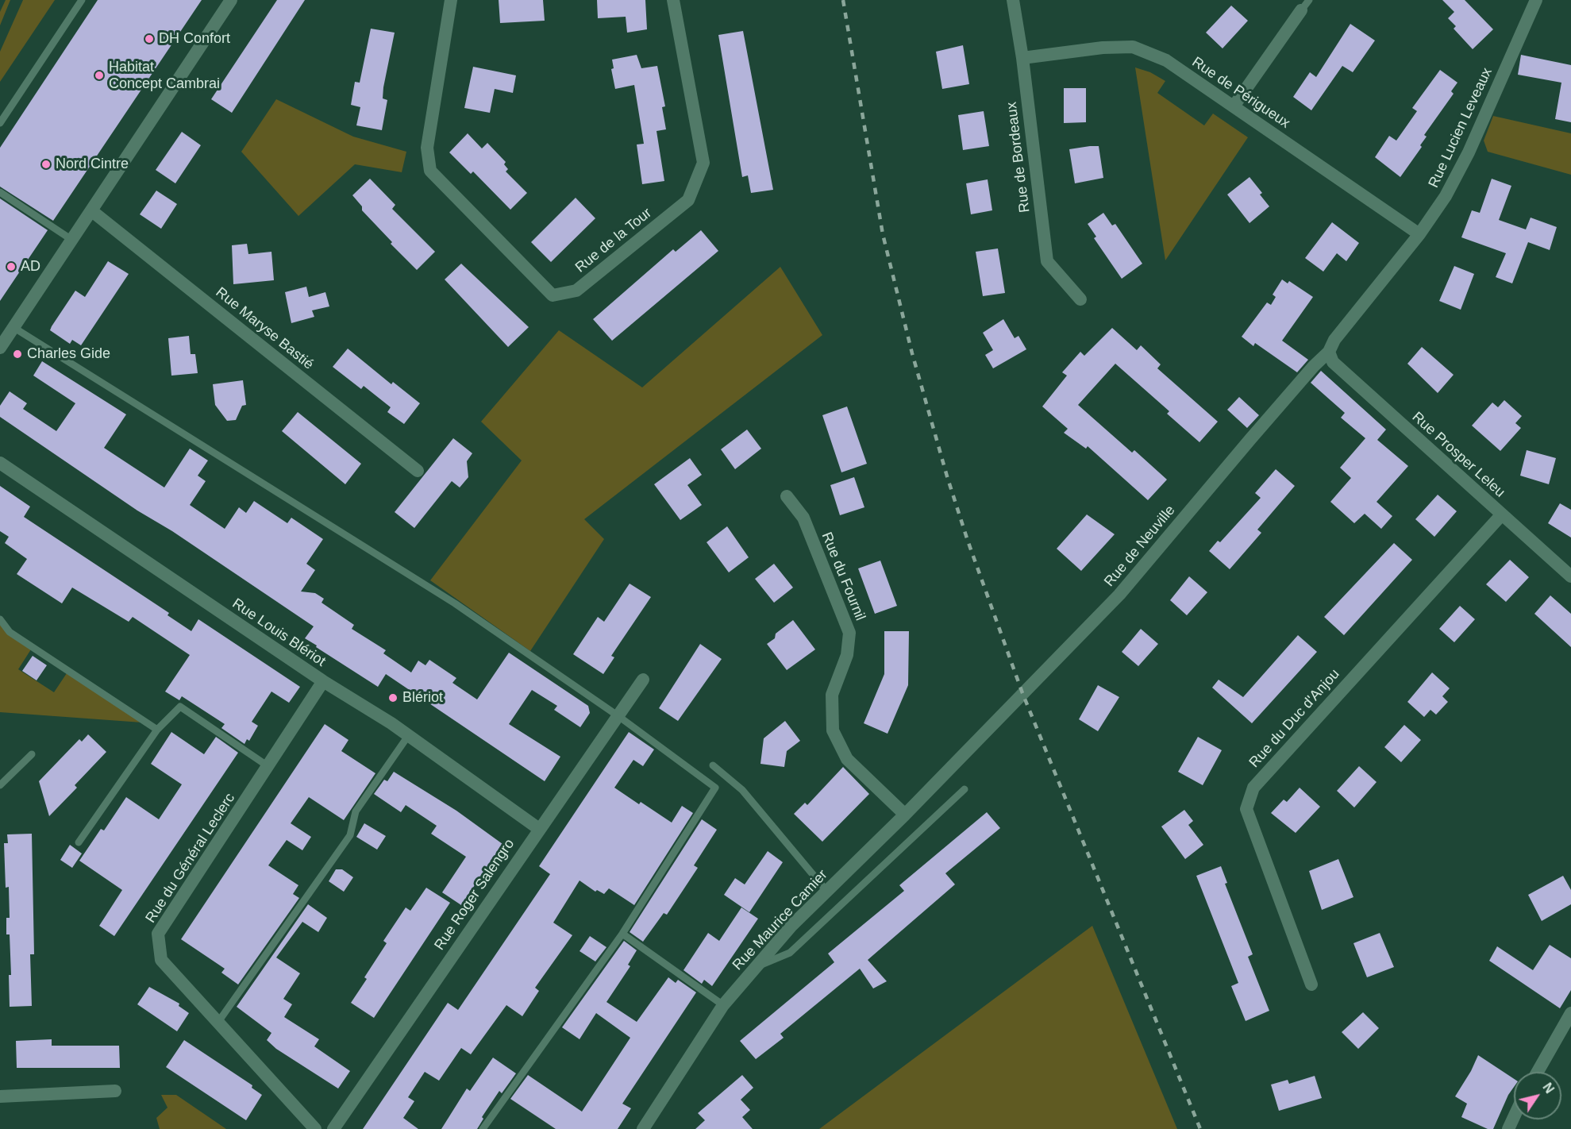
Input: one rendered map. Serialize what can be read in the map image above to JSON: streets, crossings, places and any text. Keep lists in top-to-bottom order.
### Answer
{
  "streets": {
    "street": [
      "Rue de Périgueux",
      "Rue Lucien Leveaux",
      "Rue de Bordeaux",
      "Rue de la Tour",
      "Rue Maryse Bastié",
      "Rue Prosper Leleu",
      "Rue de Neuville",
      "Rue du Fournil",
      "Rue Louis Blériot",
      "Rue du Duc d'Anjou",
      "Rue du Général Leclerc",
      "Rue Roger Salengro",
      "Rue Maurice Camier"
    ]
  },
  "crossings": [
    ["Rue de Périgueux", "Rue Lucien Leveaux"],
    ["Rue de Périgueux", "Rue de Bordeaux"],
    ["Rue Lucien Leveaux", "Rue Prosper Leleu"],
    ["Rue Lucien Leveaux", "Rue de Neuville"],
    ["Rue Prosper Leleu", "Rue de Neuville"],
    ["Rue Prosper Leleu", "Rue du Duc d'Anjou"],
    ["Rue de Neuville", "Rue Maurice Camier"],
    ["Rue du Fournil", "Rue Maurice Camier"],
    ["Rue Louis Blériot", "Rue du Général Leclerc"],
    ["Rue Louis Blériot", "Rue Roger Salengro"]
  ],
  "places": [
    "DH Confort",
    "Habitat Concept Cambrai",
    "Nord Cintre",
    "AD",
    "Charles Gide",
    "Blériot"
  ],
  "north": "top right"
}
